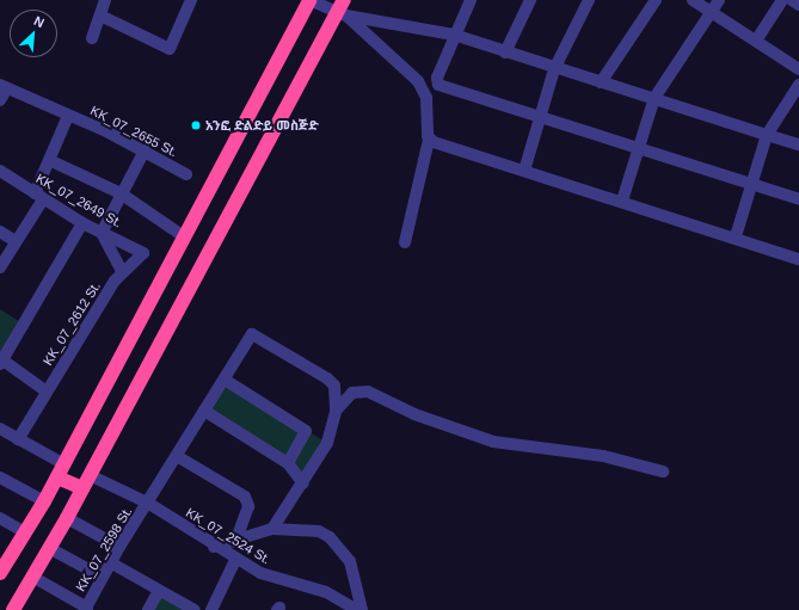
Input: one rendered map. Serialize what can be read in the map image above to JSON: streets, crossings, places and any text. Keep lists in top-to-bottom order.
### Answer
{
  "streets": {
    "street": [
      "KK_07_2655 St.",
      "KK_07_2649 St.",
      "KK_07_2612 St.",
      "KK_07_2524 St.",
      "KK_07_2598 St."
    ]
  },
  "crossings": [
    ["KK_07_2649 St.", "KK_07_2612 St."],
    ["KK_07_2524 St.", "KK_07_2598 St."]
  ],
  "places": ["አንፎ ድልድይ መስጅድ"],
  "north": "top right"
}
